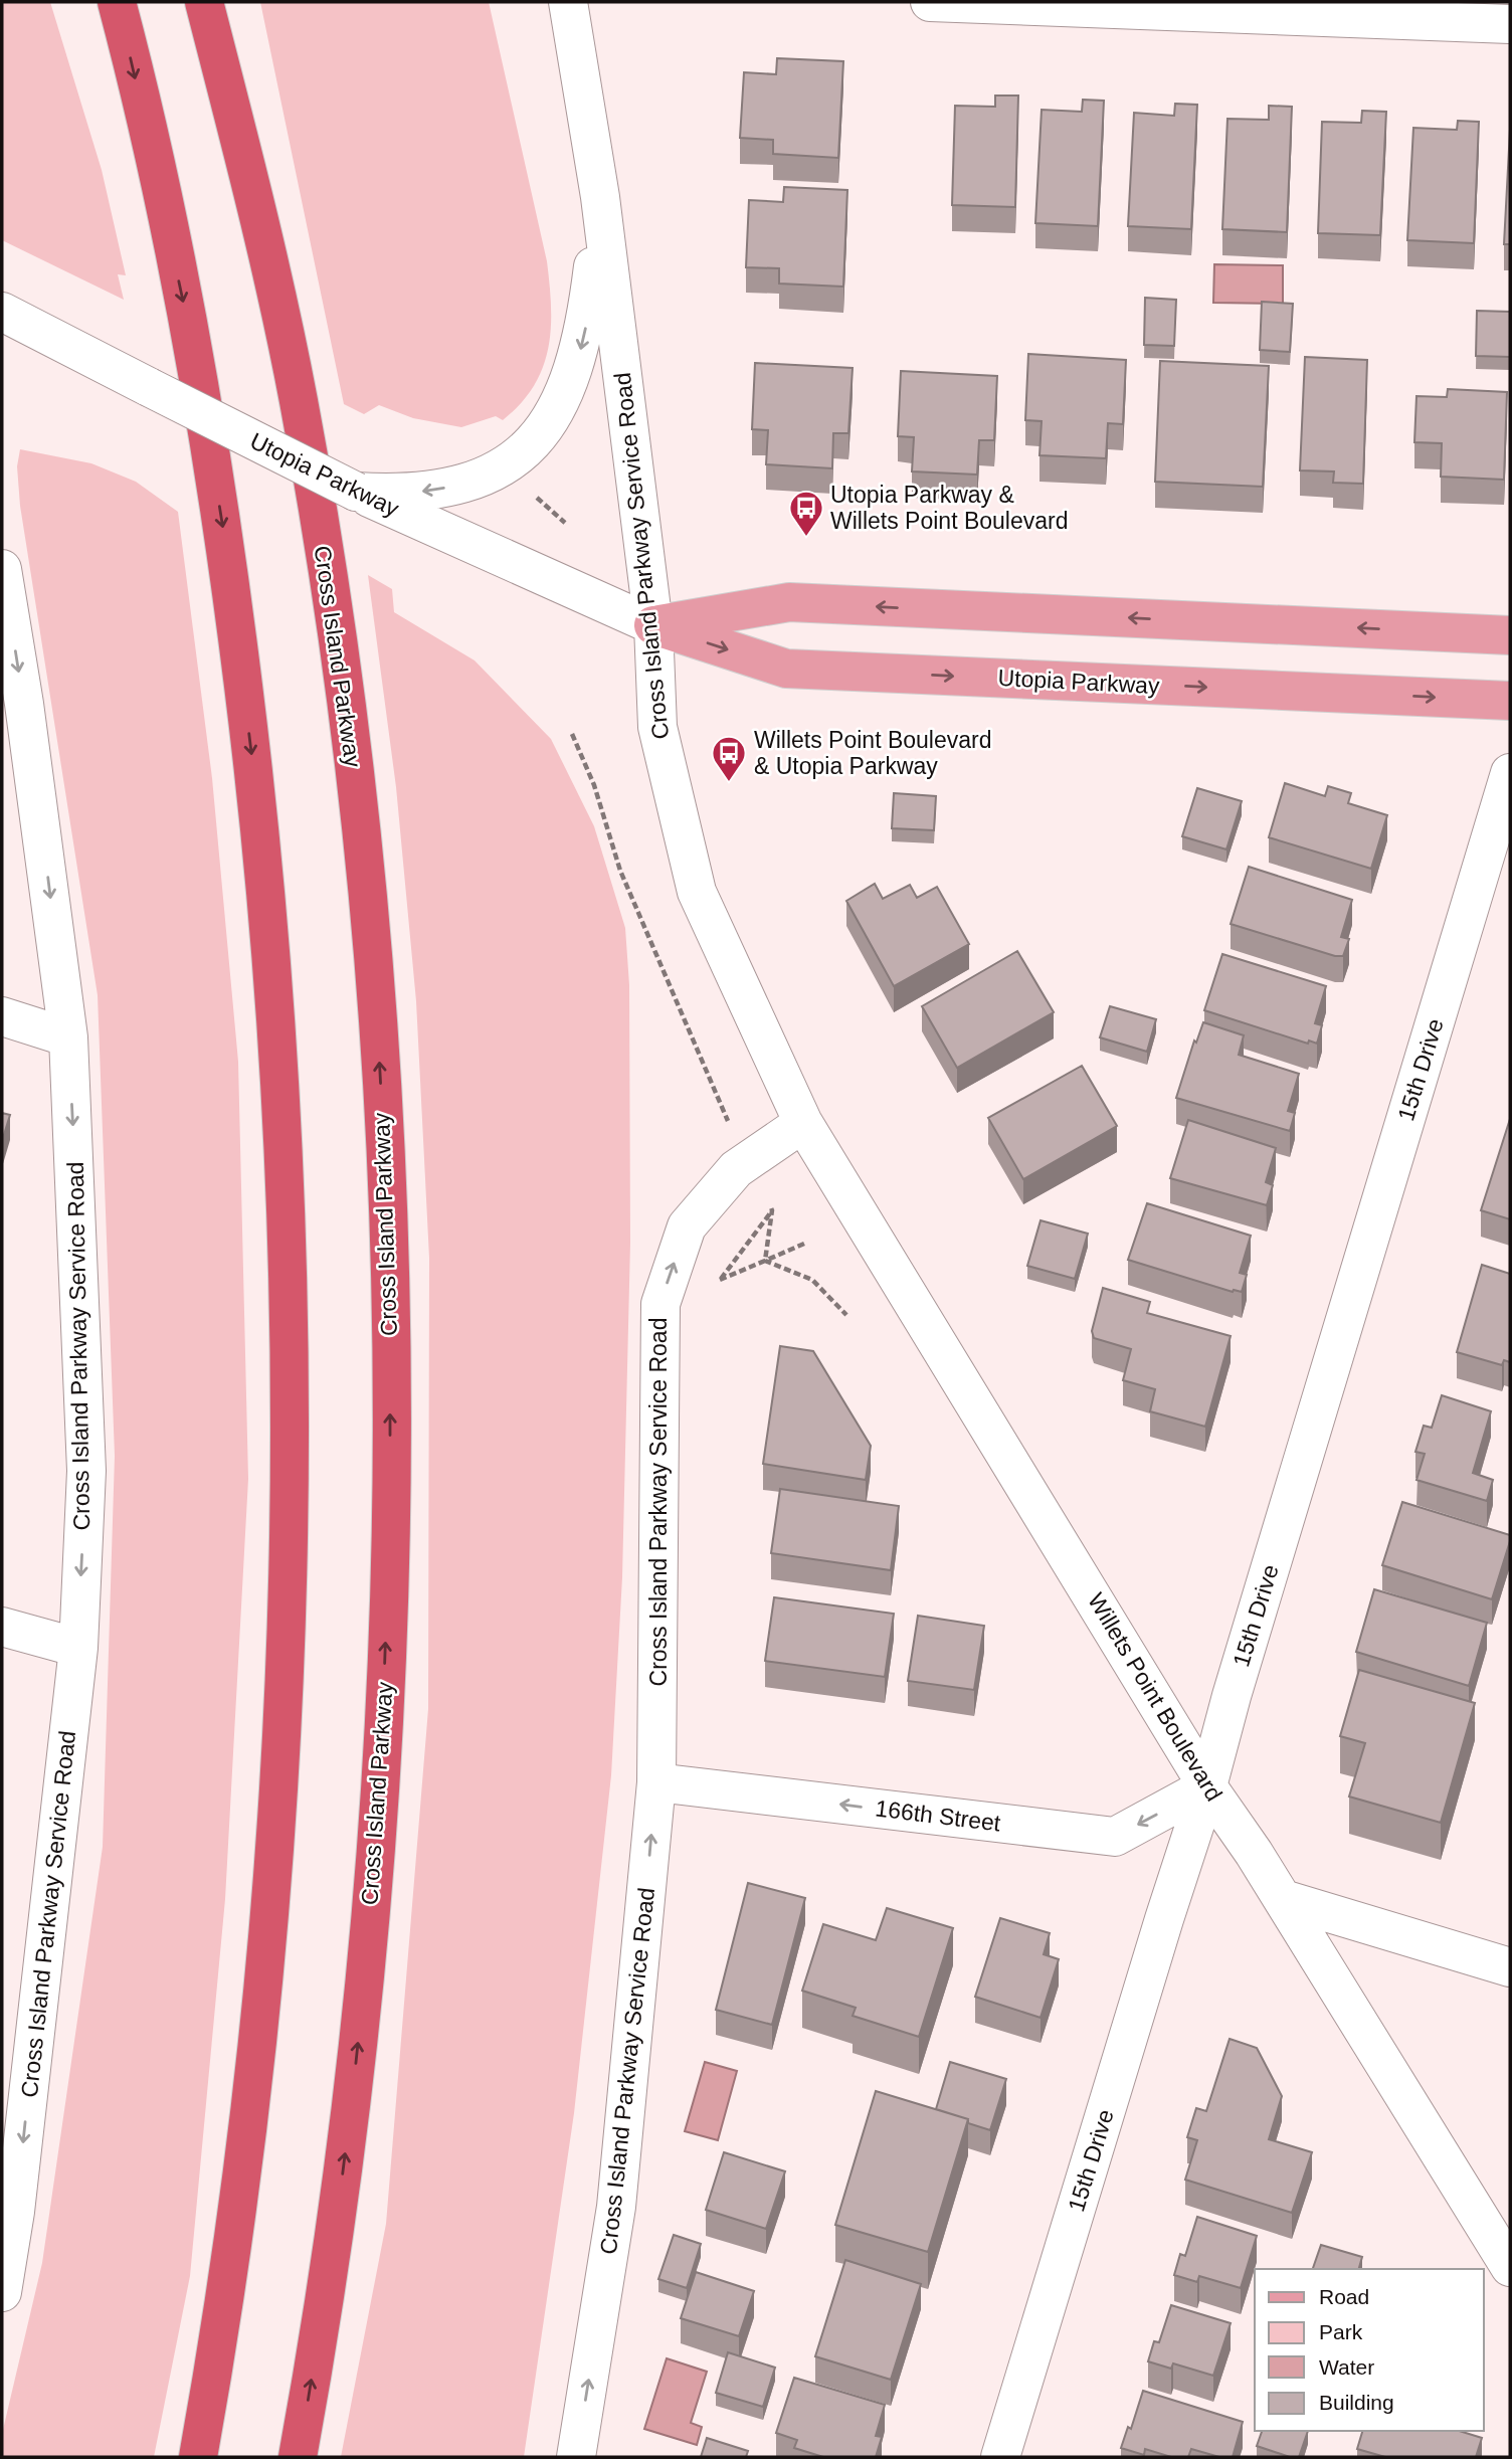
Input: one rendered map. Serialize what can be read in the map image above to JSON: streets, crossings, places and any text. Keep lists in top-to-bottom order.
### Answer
{
  "streets": {
    "highway": ["Cross Island Parkway"],
    "main road": ["Utopia Parkway"],
    "street": [
      "Cross Island Parkway Service Road",
      "15th Drive",
      "Willets Point Boulevard",
      "166th Street"
    ]
  },
  "crossings": [
    ["Utopia Parkway", "Cross Island Parkway Service Road"],
    ["Cross Island Parkway Service Road", "Willets Point Boulevard"],
    ["Cross Island Parkway Service Road", "166th Street"],
    ["15th Drive", "Willets Point Boulevard"],
    ["15th Drive", "166th Street"],
    ["Willets Point Boulevard", "166th Street"]
  ],
  "one_way": ["Utopia Parkway", "166th Street"],
  "places": {
    "bus stop": ["Utopia Parkway & Willets Point Boulevard", "Willets Point Boulevard & Utopia Parkway"]
  },
  "legend": [
    "Road",
    "Park",
    "Water",
    "Building"
  ]
}
